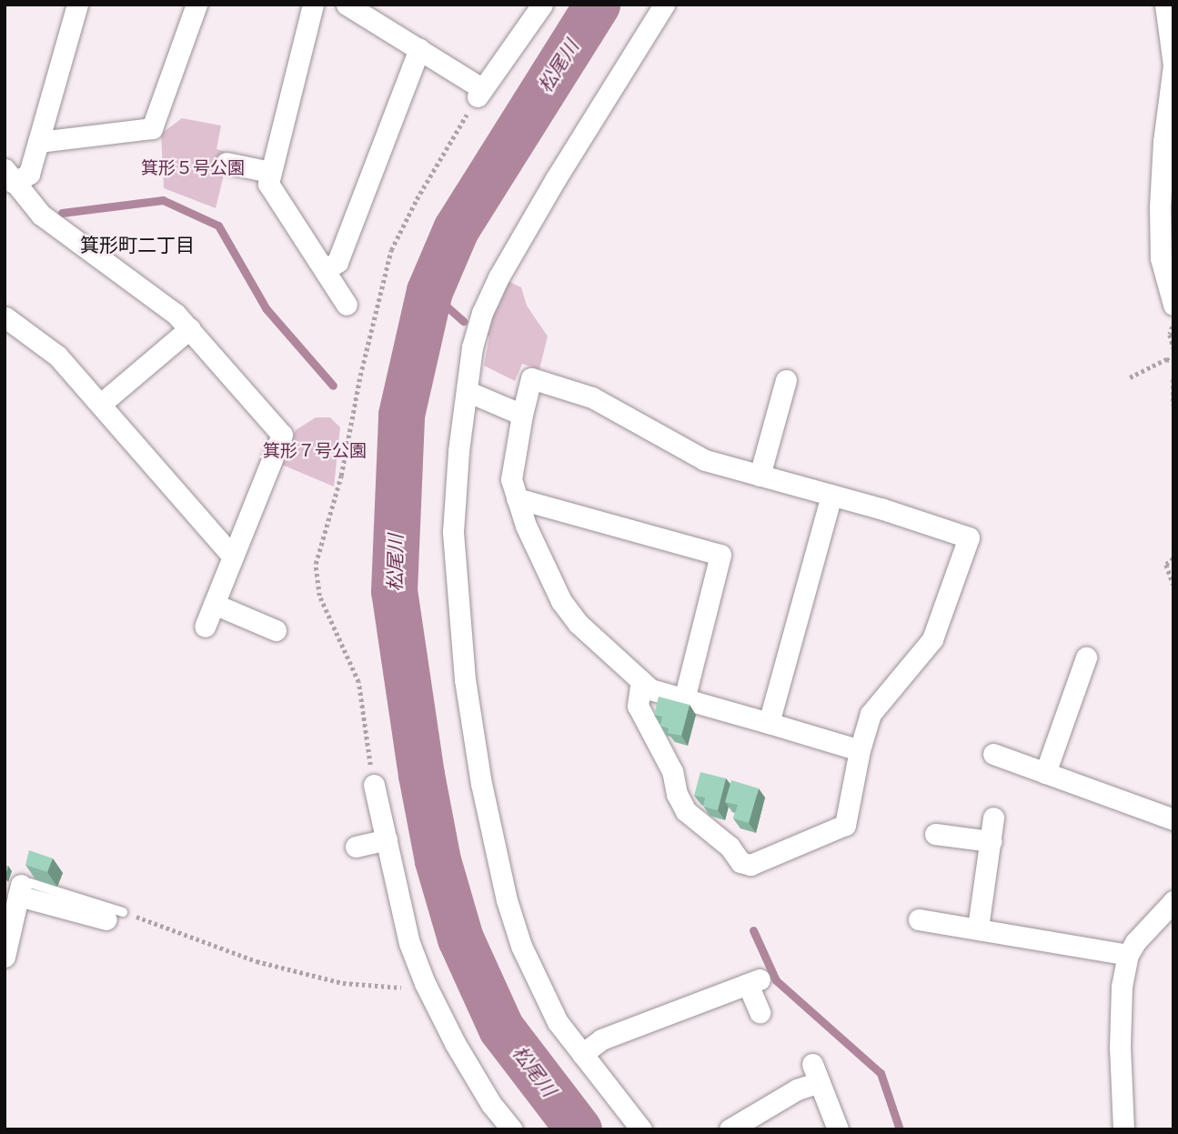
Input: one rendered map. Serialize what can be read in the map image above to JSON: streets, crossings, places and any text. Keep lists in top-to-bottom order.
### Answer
{
  "districts": ["箕形町二丁目"],
  "water": ["松尾川"],
  "parks": ["箕形５号公園", "箕形７号公園"]
}
